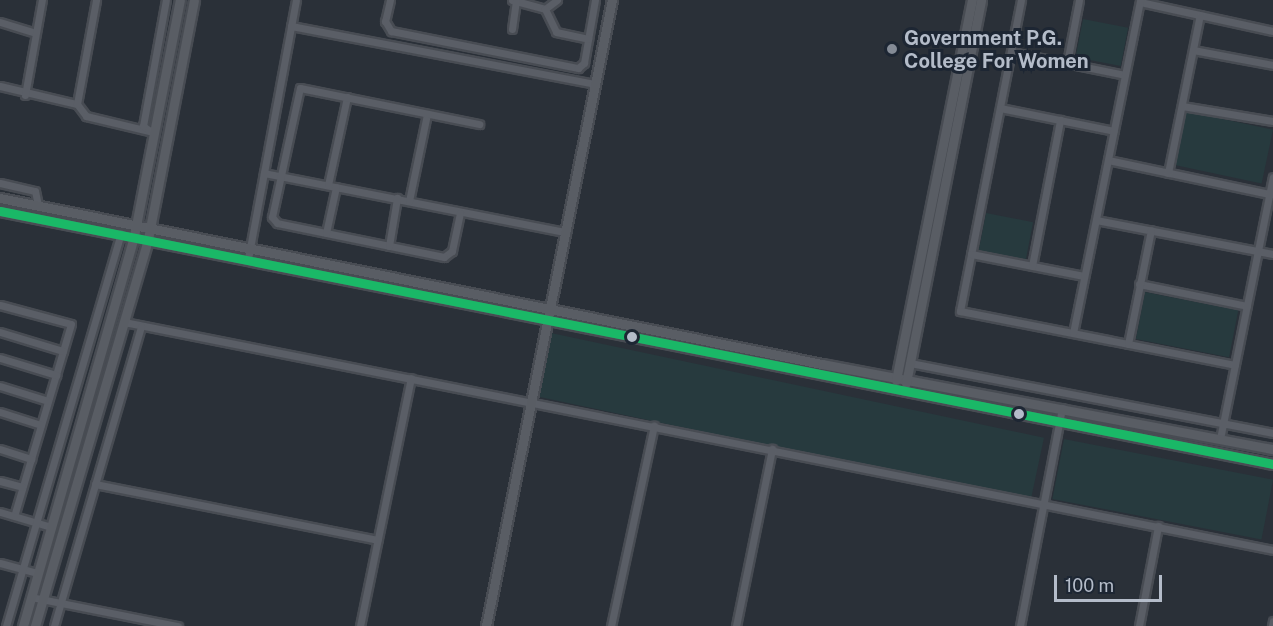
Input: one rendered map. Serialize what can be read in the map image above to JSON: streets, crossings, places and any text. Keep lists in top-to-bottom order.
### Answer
{
  "places": ["Government P.G. College For Women"],
  "scale_bar": "100 m"
}
